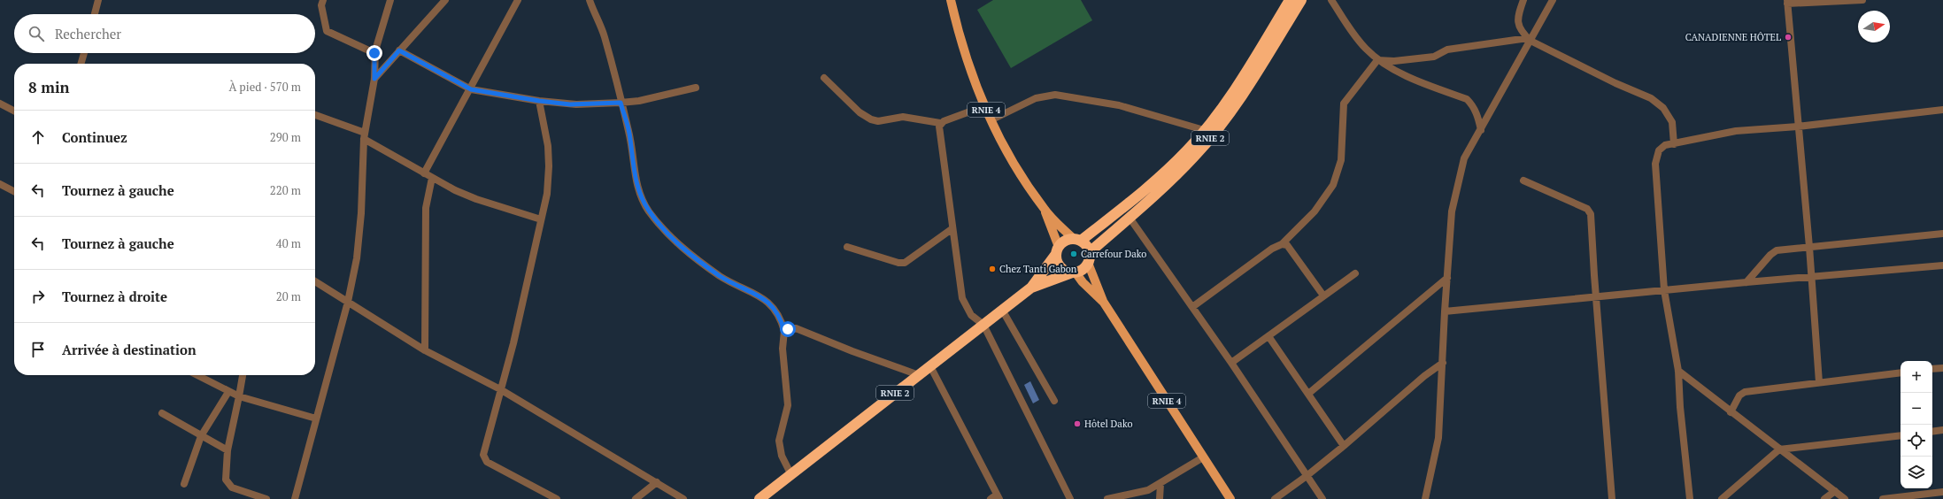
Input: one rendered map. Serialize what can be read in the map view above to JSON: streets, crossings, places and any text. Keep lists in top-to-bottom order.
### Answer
{
  "streets": {
    "highway": ["RNIE 2"],
    "main road": ["RNIE 4"]
  },
  "crossings": [
    ["RNIE 4", "RNIE 2"]
  ],
  "places": [
    "CANADIENNE HÔTEL",
    "Carrefour Dako",
    "Chez Tanti Gabon",
    "Hôtel Dako"
  ],
  "north": "right",
  "page": {
    "search": "Rechercher",
    "heading": ["8 min", "À pied · 570 m"],
    "list": [
      ["Continuez", "290 m"],
      ["Tournez à gauche", "220 m"],
      ["Tournez à gauche", "40 m"],
      ["Tournez à droite", "20 m"],
      "Arrivée à destination"
    ],
    "map_buttons": ["+", "−"]
  }
}
